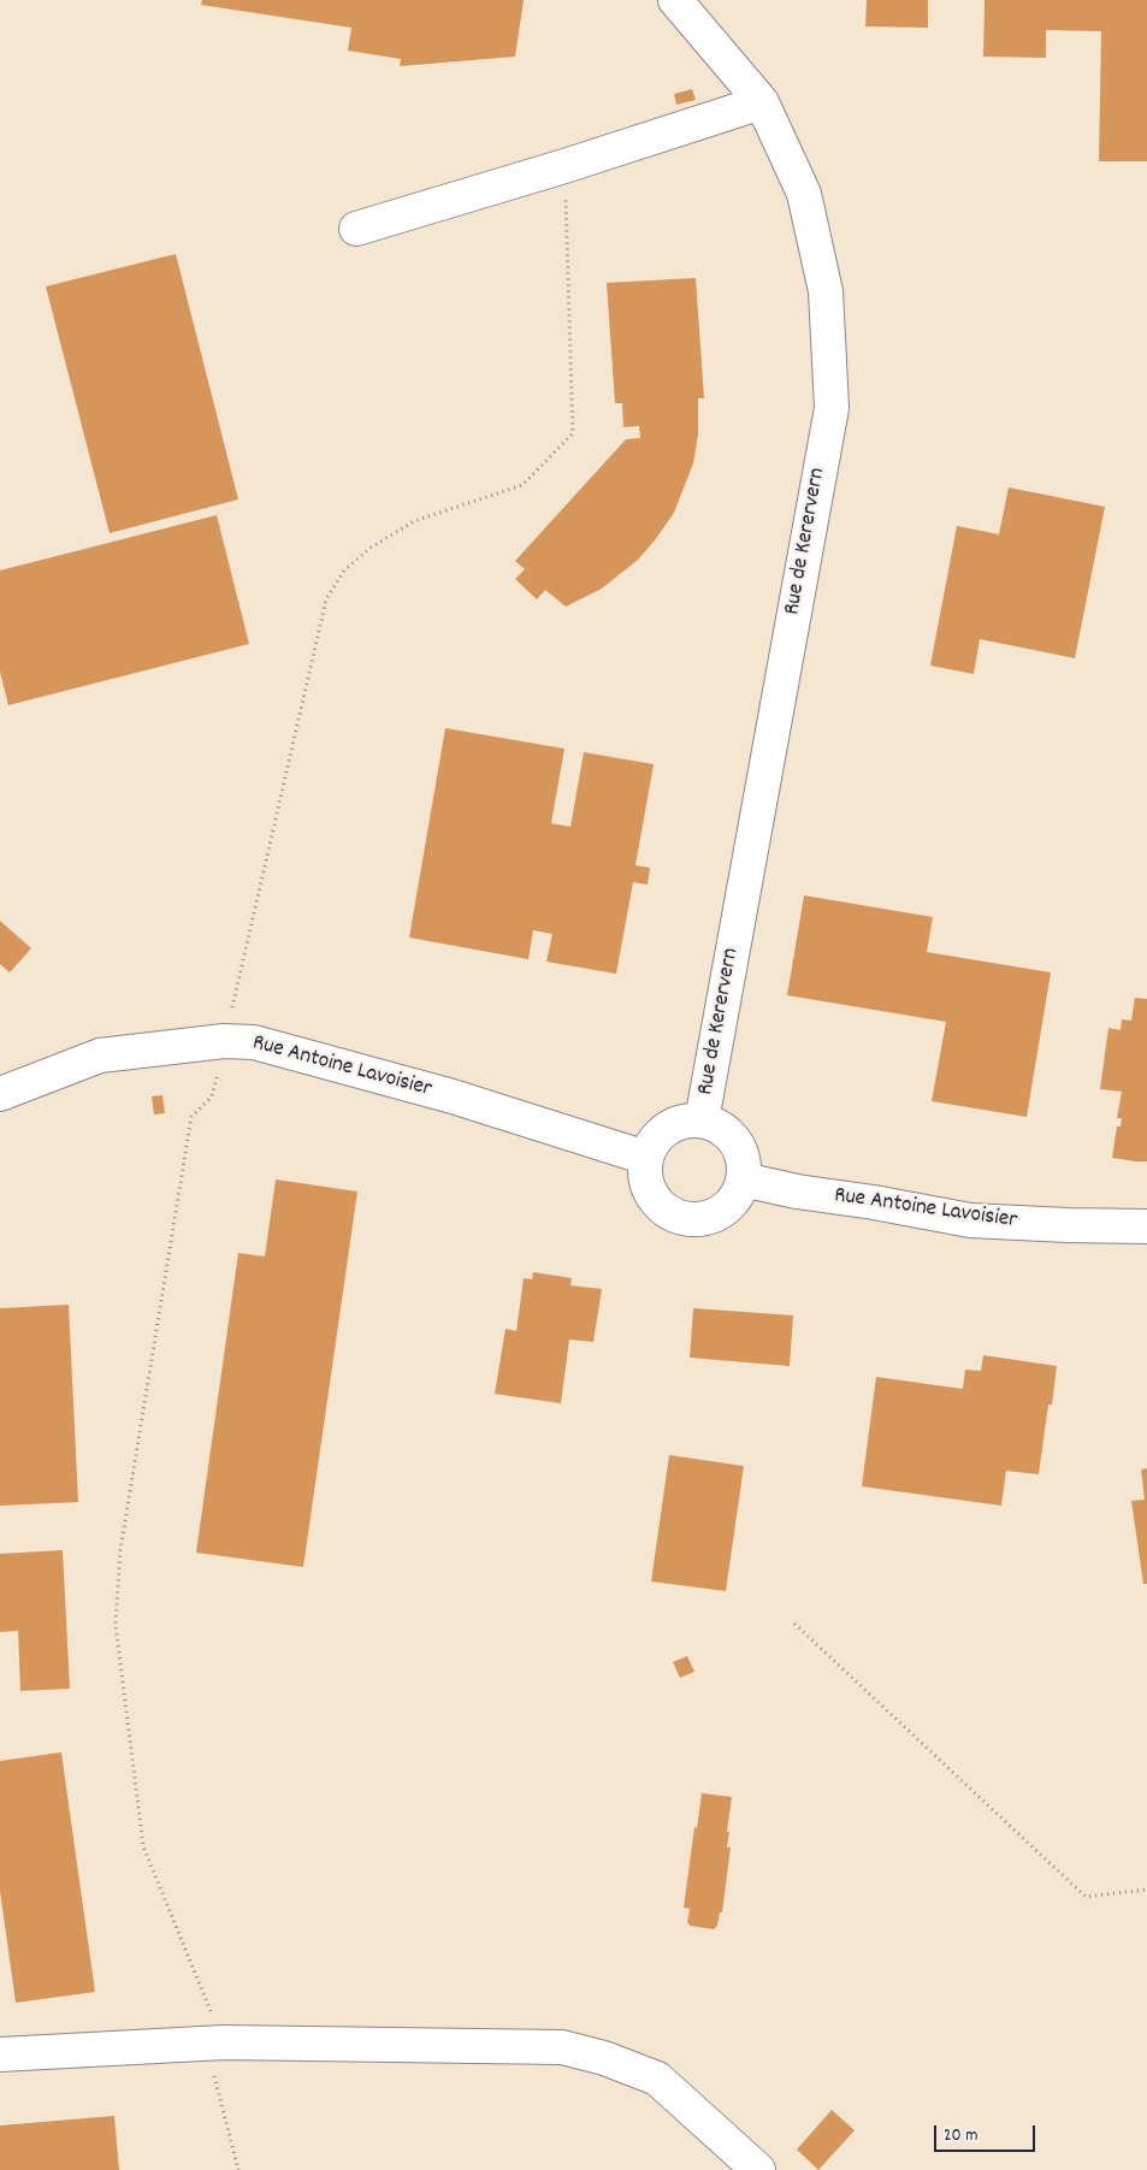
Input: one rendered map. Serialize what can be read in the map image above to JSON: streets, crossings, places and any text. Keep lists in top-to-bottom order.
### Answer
{
  "streets": {
    "street": ["Rue de Kerervern", "Rue Antoine Lavoisier"]
  },
  "crossings": [
    ["Rue de Kerervern", "Rue Antoine Lavoisier"]
  ],
  "scale_bar": "20 m"
}
